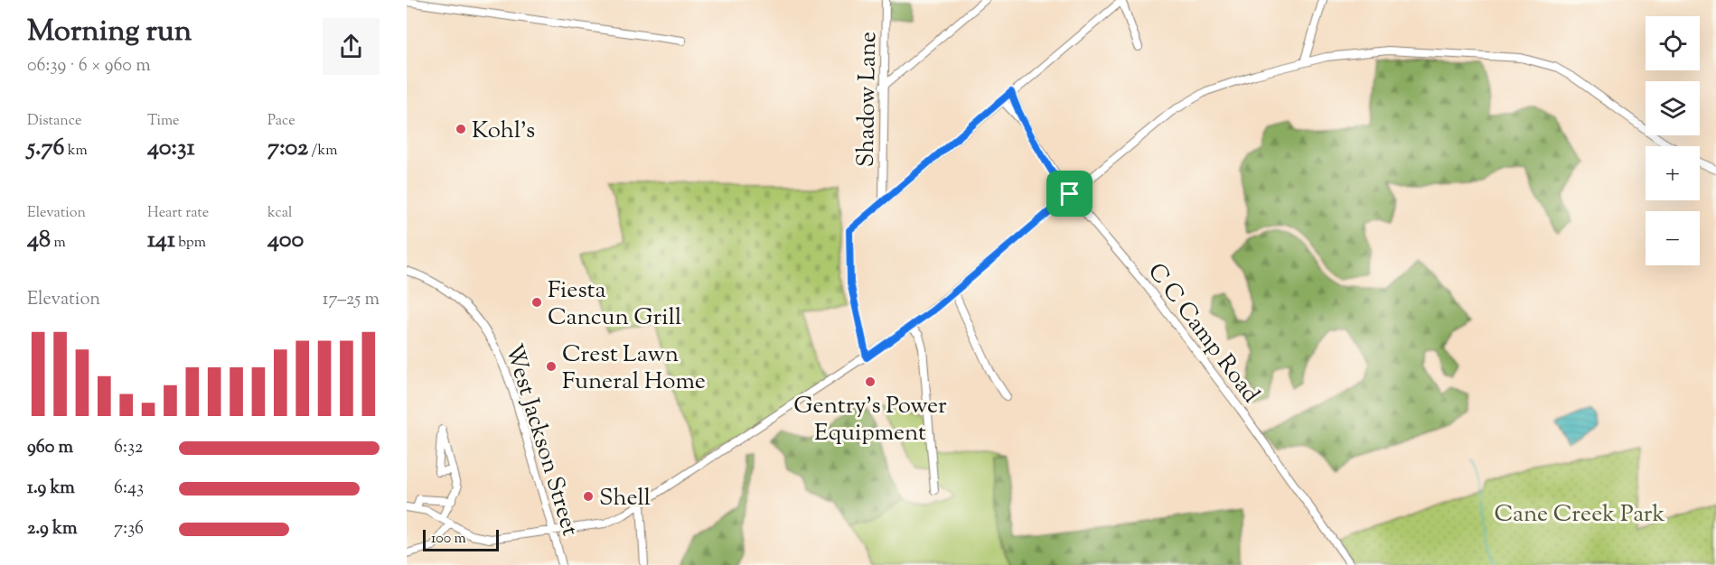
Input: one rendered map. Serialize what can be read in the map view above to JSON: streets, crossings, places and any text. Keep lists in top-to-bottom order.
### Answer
{
  "streets": {
    "street": ["Shadow Lane", "C C Camp Road", "West Jackson Street"]
  },
  "parks": ["Cane Creek Park"],
  "places": [
    "Kohl's",
    "Fiesta Cancun Grill",
    "Crest Lawn Funeral Home",
    "Gentry's Power Equipment",
    "Shell"
  ],
  "scale_bar": "100 m",
  "page": {
    "heading": ["Morning run", "06:39 · 6 × 960 m"],
    "map_buttons": ["+", "−"],
    "stats": [
      ["Distance", "5.76 km"],
      ["Time", "40:31"],
      ["Pace", "7:02 /km"],
      ["Elevation", "48 m"],
      ["Heart rate", "141 bpm"],
      ["kcal", "400"]
    ],
    "chart": ["Elevation", "17–25 m"],
    "list": [
      {
        "name": "960 m",
        "note": "6:32"
      },
      {
        "name": "1.9 km",
        "note": "6:43"
      },
      {
        "name": "2.9 km",
        "note": "7:36"
      }
    ],
    "scale": "100 m"
  }
}
